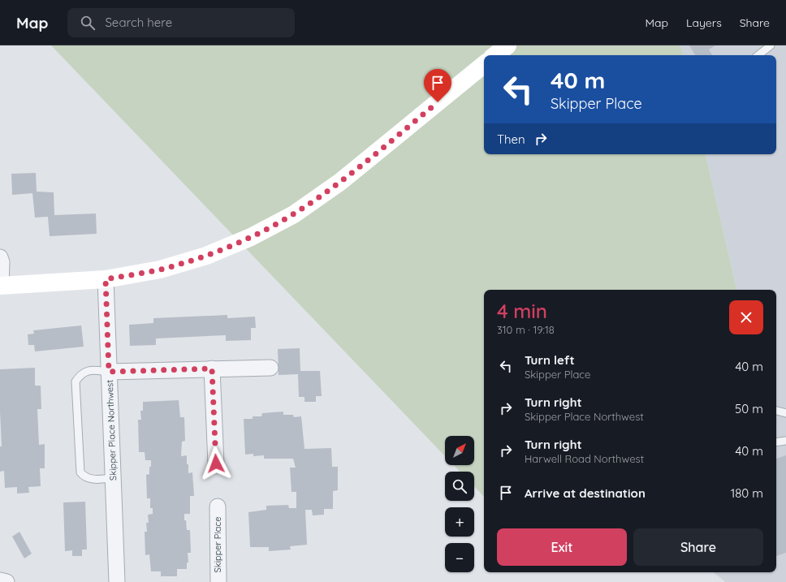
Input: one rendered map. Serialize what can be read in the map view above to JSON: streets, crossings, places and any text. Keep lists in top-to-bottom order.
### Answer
{
  "streets": {
    "street": ["Skipper Place Northwest", "Skipper Place"]
  },
  "north": "top right",
  "page": {
    "header": "Map",
    "search": "Search here",
    "nav": ["Map", "Layers", "Share"],
    "turn": ["40 m", "Skipper Place"],
    "then": "Then",
    "heading": ["4 min", "310 m · 19:18"],
    "list": [
      {
        "name": "Turn left",
        "note": "Skipper Place",
        "value": "40 m"
      },
      {
        "name": "Turn right",
        "note": "Skipper Place Northwest",
        "value": "50 m"
      },
      {
        "name": "Turn right",
        "note": "Harwell Road Northwest",
        "value": "40 m"
      },
      {
        "name": "Arrive at destination",
        "value": "180 m"
      }
    ],
    "map_buttons": ["+", "−"],
    "buttons": ["Exit", "Share"]
  }
}
